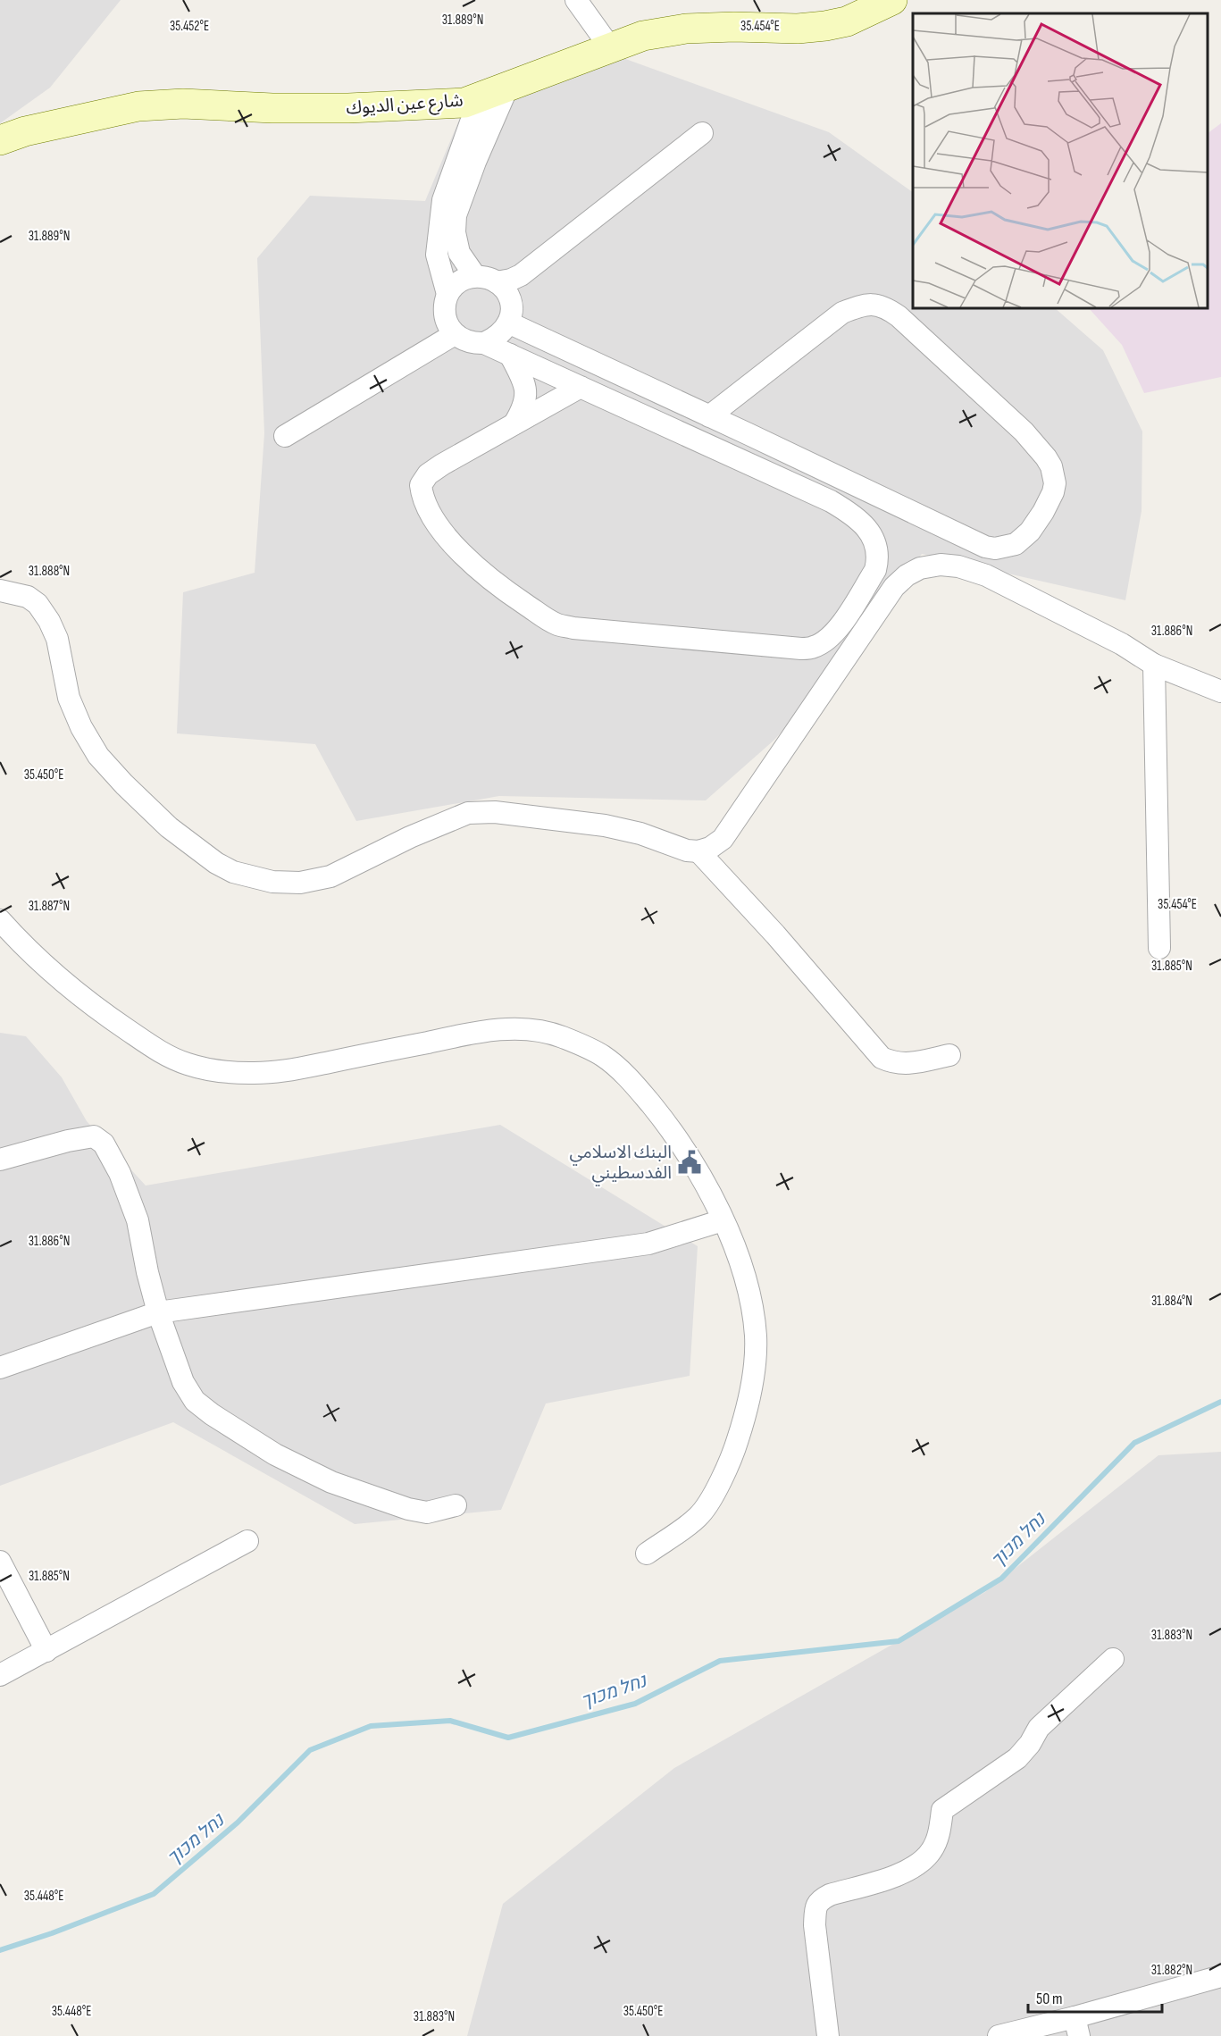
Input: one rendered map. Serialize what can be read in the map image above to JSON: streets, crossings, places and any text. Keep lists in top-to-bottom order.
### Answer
{
  "streets": {
    "street": ["شارع عين الديوك"]
  },
  "water": ["נחל מכוך"],
  "places": {
    "public building": ["البنك الاسلامي الفدسطيني"]
  },
  "scale_bar": "50 m",
  "coordinates": [
    "31.889°N",
    "35.452°E",
    "35.454°E",
    "31.888°N",
    "31.886°N",
    "35.450°E",
    "31.887°N",
    "31.885°N",
    "31.884°N",
    "31.883°N",
    "35.448°E",
    "31.882°N"
  ]
}
